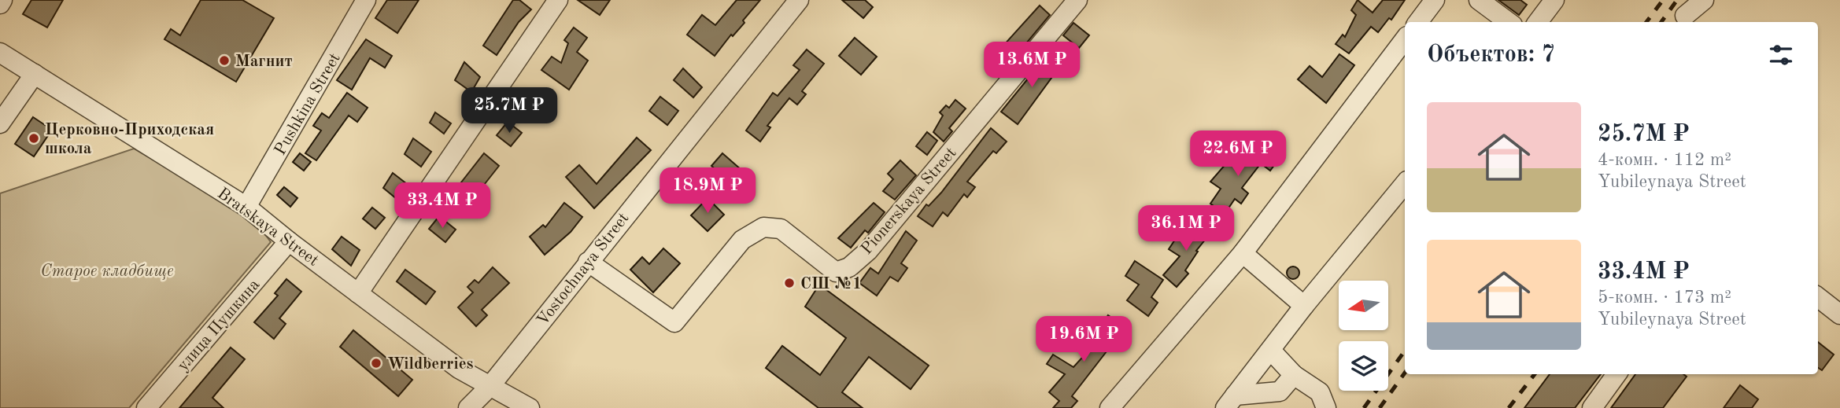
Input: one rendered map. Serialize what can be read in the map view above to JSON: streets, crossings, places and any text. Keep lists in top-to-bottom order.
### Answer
{
  "streets": {
    "street": [
      "Pushkina Street",
      "Pionerskaya Street",
      "Bratskaya Street",
      "Vostochnaya Street",
      "улица Пушкина"
    ]
  },
  "crossings": [
    ["Pushkina Street", "Bratskaya Street"],
    ["Pionerskaya Street", "Vostochnaya Street"],
    ["Bratskaya Street", "Vostochnaya Street"],
    ["Bratskaya Street", "улица Пушкина"]
  ],
  "parks": ["Старое кладбище"],
  "places": [
    "Магнит",
    "Церковно-Приходская школа",
    "СШ №1",
    "Wildberries"
  ],
  "north": "left",
  "page": {
    "heading": "Объектов: 7",
    "price": [
      "13.6M ₽",
      "25.7M ₽",
      "22.6M ₽",
      "18.9M ₽",
      "33.4M ₽",
      "36.1M ₽",
      "19.6M ₽"
    ],
    "list": [
      {
        "name": "25.7M ₽",
        "note": "4-комн. · 112 m² · Yubileynaya Street"
      },
      {
        "name": "33.4M ₽",
        "note": "5-комн. · 173 m² · Yubileynaya Street"
      }
    ]
  }
}
